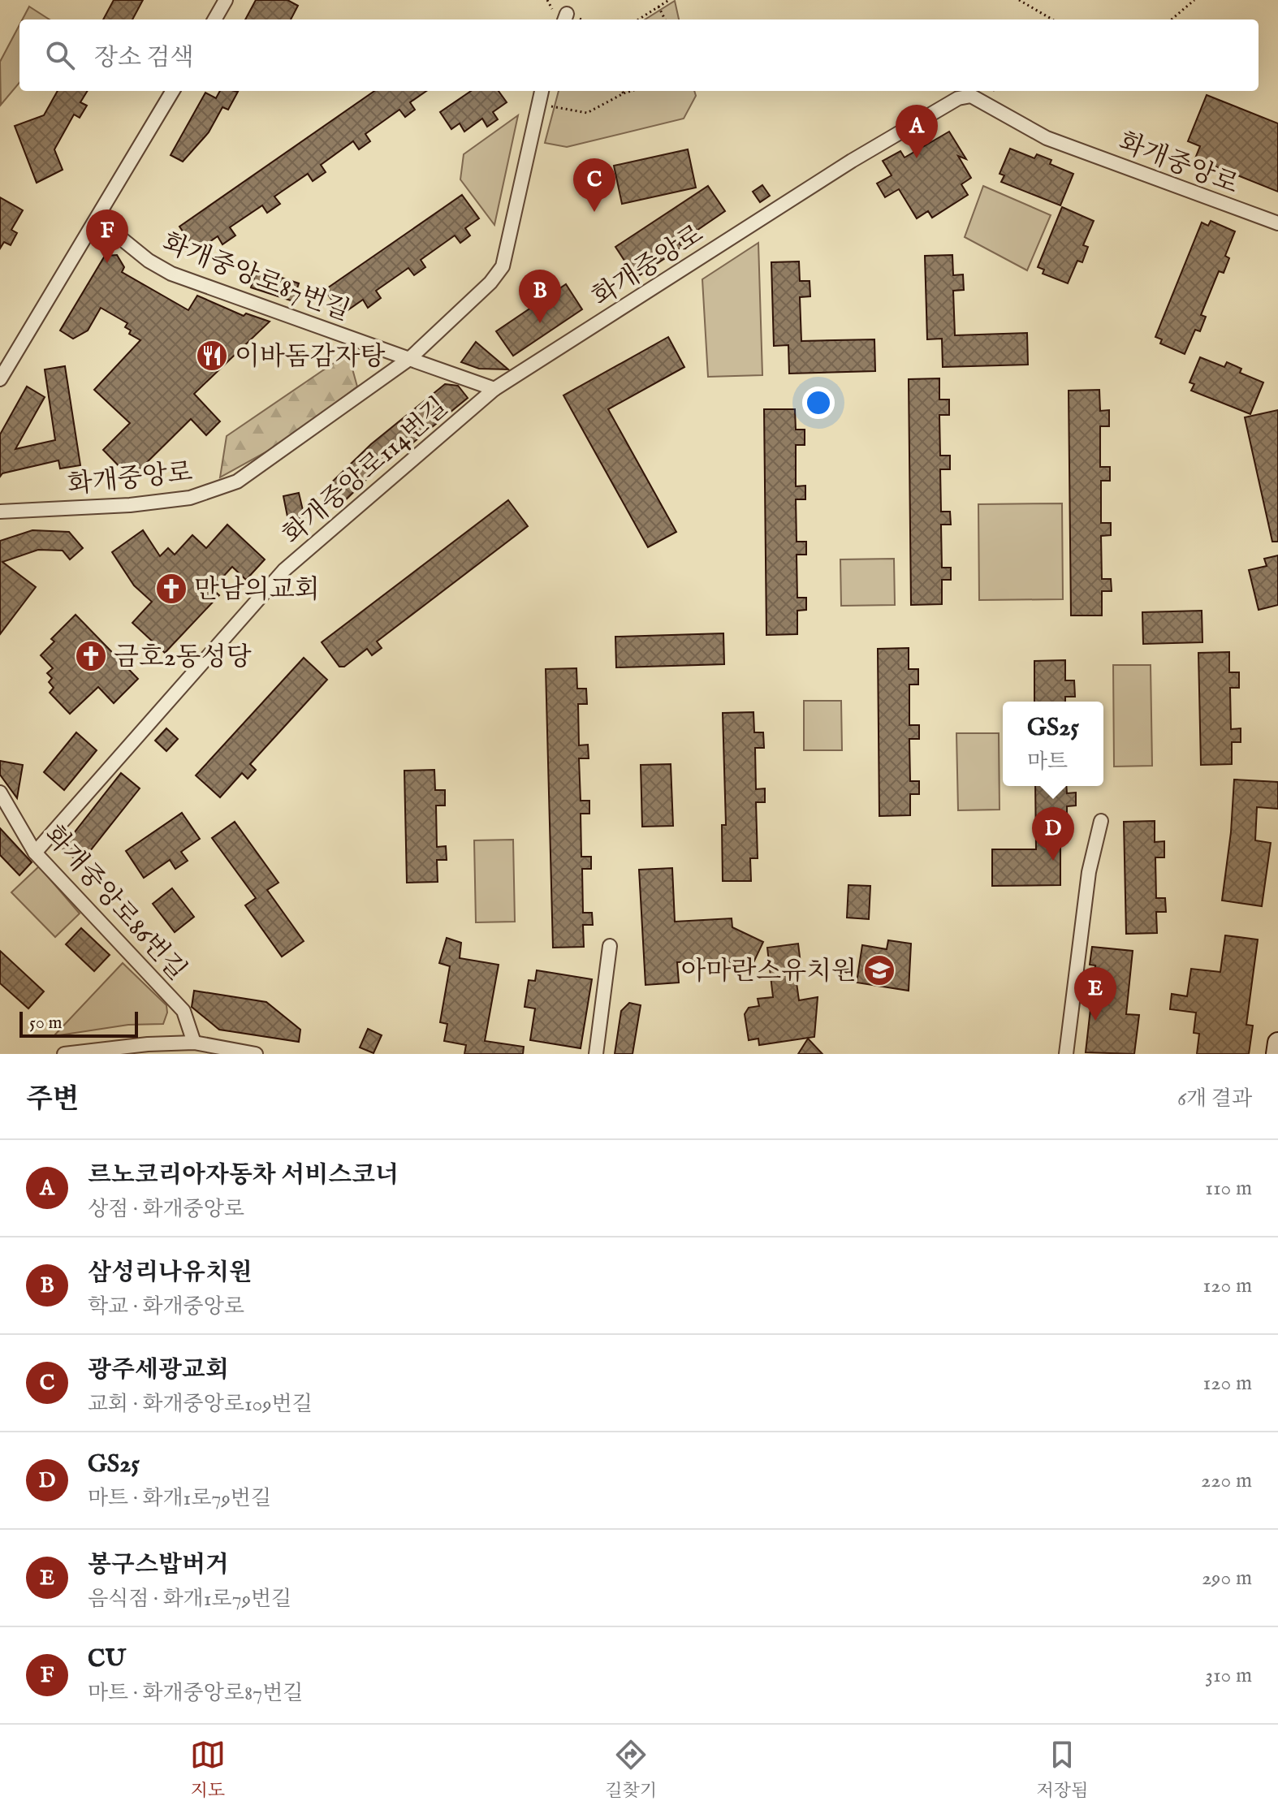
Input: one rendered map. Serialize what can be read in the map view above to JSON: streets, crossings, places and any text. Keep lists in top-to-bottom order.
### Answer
{
  "streets": {
    "street": [
      "화개중앙로",
      "화개중앙로87번길",
      "화개중앙로114번길",
      "화개중앙로86번길"
    ]
  },
  "crossings": [
    ["화개중앙로", "화개중앙로87번길"],
    ["화개중앙로", "화개중앙로114번길"],
    ["화개중앙로114번길", "화개중앙로86번길"]
  ],
  "places": {
    "restaurant": ["이바돔감자탕"],
    "church": ["만남의교회", "금호2동성당"],
    "school or university": ["아마란스유치원"]
  },
  "scale_bar": "50 m",
  "page": {
    "search": "장소 검색",
    "pins": [
      "A",
      "C",
      "F",
      "B",
      "D",
      "E"
    ],
    "popup": ["GS25", "마트"],
    "scale": "50 m",
    "heading": ["주변", "6개 결과"],
    "list": [
      {
        "mark": "A",
        "name": "르노코리아자동차 서비스코너",
        "note": "상점 · 화개중앙로",
        "value": "110 m"
      },
      {
        "mark": "B",
        "name": "삼성리나유치원",
        "note": "학교 · 화개중앙로",
        "value": "120 m"
      },
      {
        "mark": "C",
        "name": "광주세광교회",
        "note": "교회 · 화개중앙로109번길",
        "value": "120 m"
      },
      {
        "mark": "D",
        "name": "GS25",
        "note": "마트 · 화개1로79번길",
        "value": "220 m"
      },
      {
        "mark": "E",
        "name": "봉구스밥버거",
        "note": "음식점 · 화개1로79번길",
        "value": "290 m"
      },
      {
        "mark": "F",
        "name": "CU",
        "note": "마트 · 화개중앙로87번길",
        "value": "310 m"
      }
    ],
    "nav": ["지도", "길찾기", "저장됨"]
  }
}
